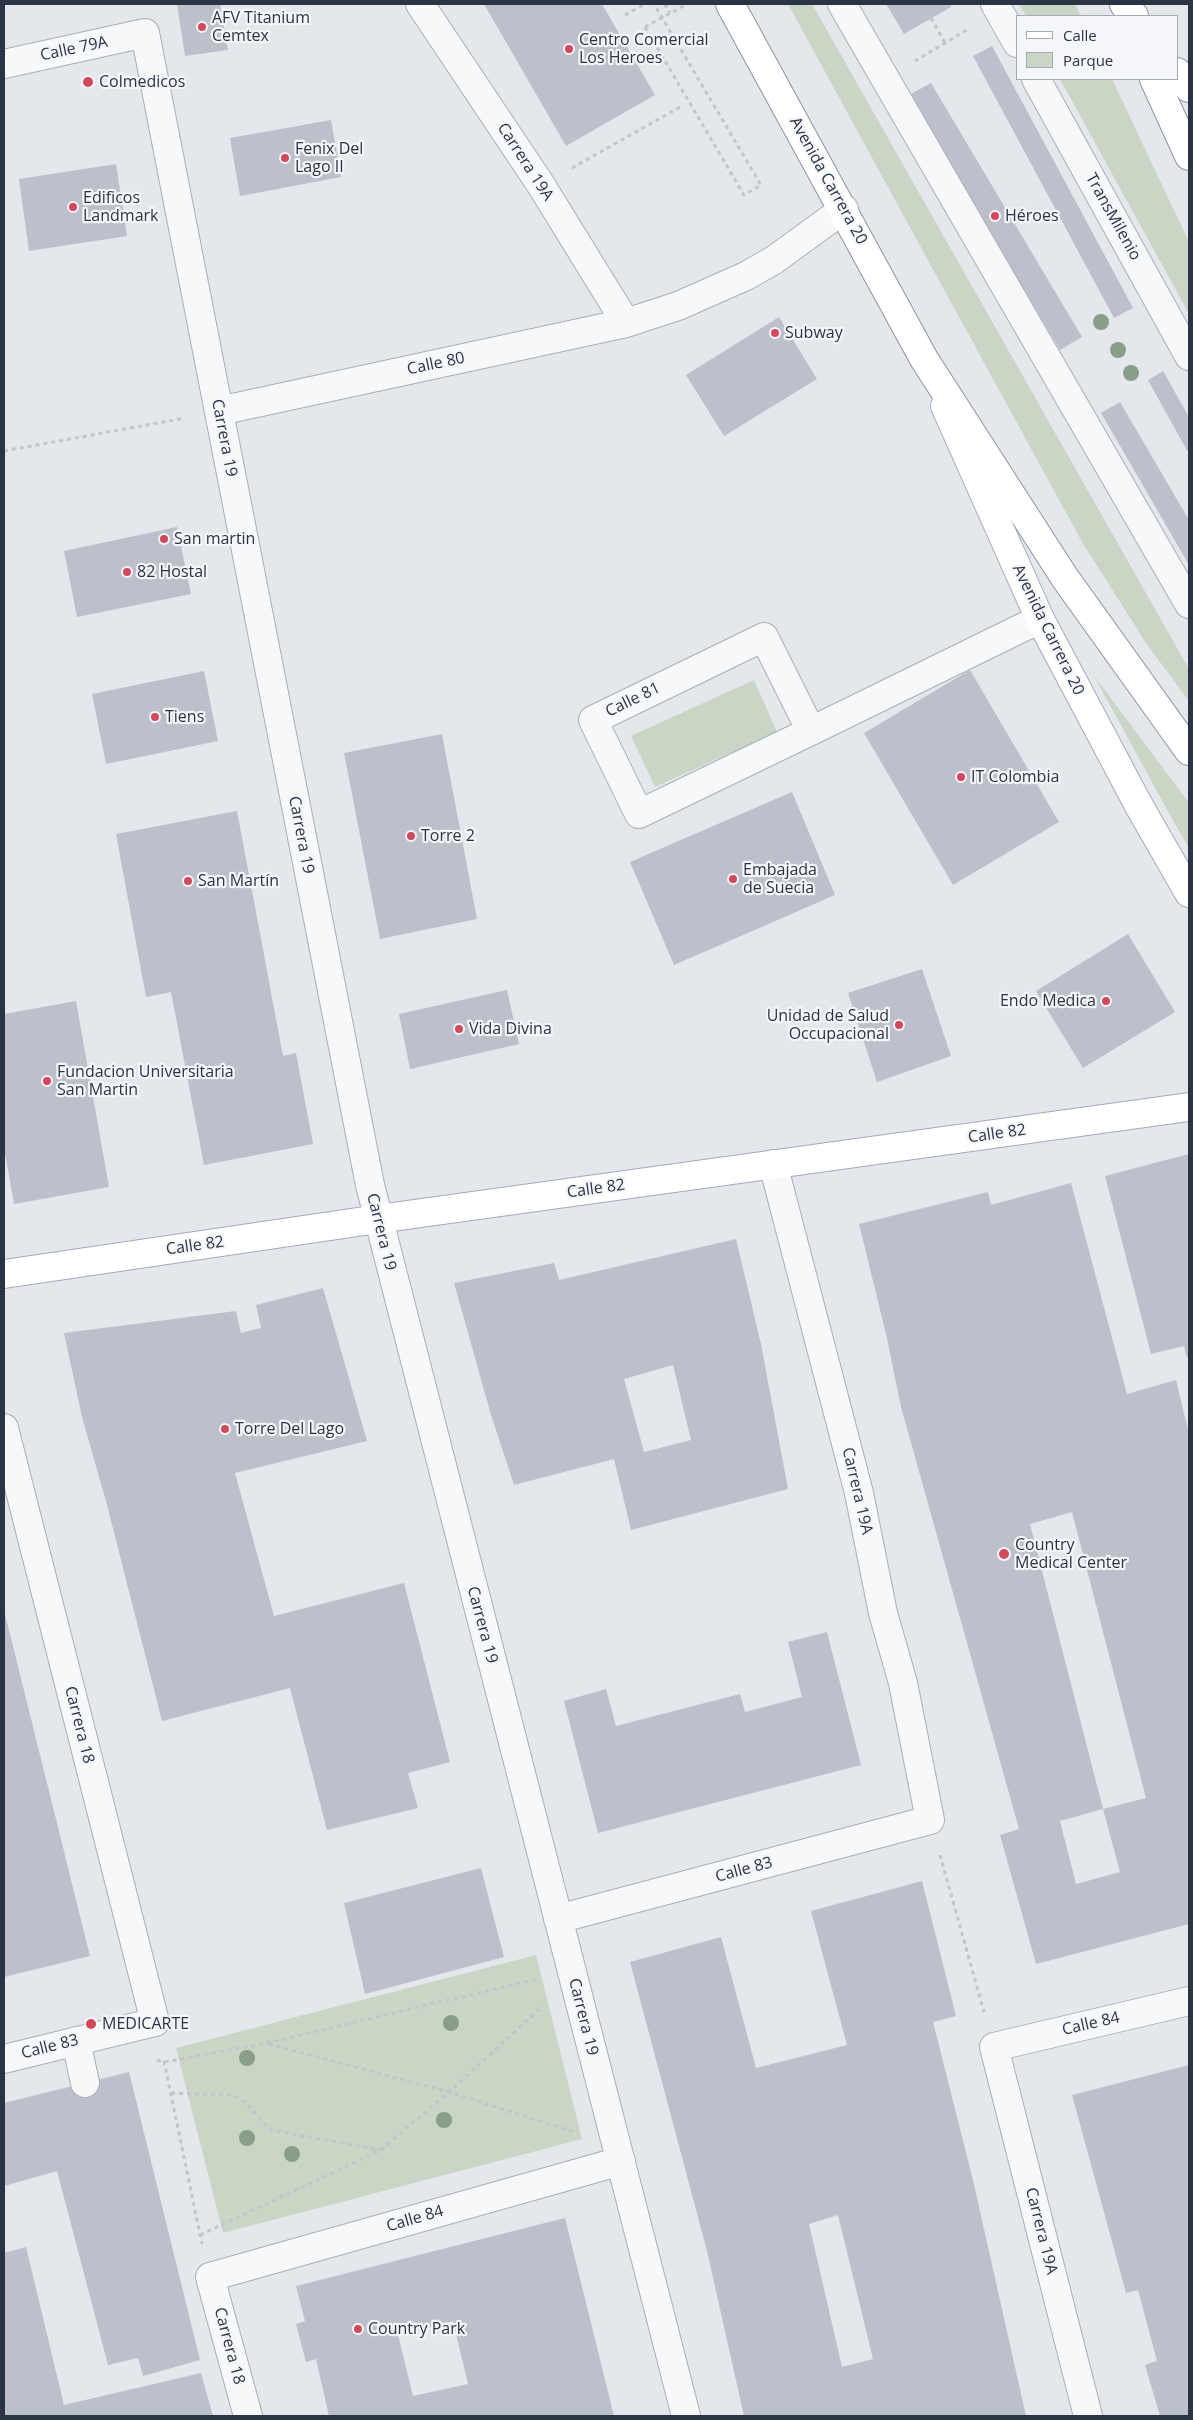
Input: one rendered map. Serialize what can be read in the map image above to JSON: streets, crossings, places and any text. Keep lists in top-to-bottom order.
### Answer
{
  "streets": {
    "main road": ["Avenida Carrera 20", "Calle 82"],
    "street": [
      "Calle 79A",
      "Carrera 19A",
      "TransMilenio",
      "Calle 80",
      "Carrera 19",
      "Calle 81",
      "Carrera 18",
      "Calle 83",
      "Calle 84"
    ]
  },
  "crossings": [
    ["Calle 79A", "Carrera 19"],
    ["Carrera 19A", "Calle 80"],
    ["Carrera 19A", "Calle 82"],
    ["Carrera 19A", "Calle 83"],
    ["Carrera 19A", "Calle 84"],
    ["Avenida Carrera 20", "Calle 80"],
    ["Avenida Carrera 20", "Calle 81"],
    ["Calle 80", "Carrera 19"],
    ["Carrera 19", "Calle 82"],
    ["Carrera 19", "Calle 83"],
    ["Carrera 19", "Calle 84"],
    ["Carrera 18", "Calle 83"],
    ["Carrera 18", "Calle 84"]
  ],
  "places": [
    "AFV Titanium Cemtex",
    "Centro Comercial Los Heroes",
    "Colmedicos",
    "Fenix Del Lago II",
    "Edificos Landmark",
    "Héroes",
    "Subway",
    "San martin",
    "82 Hostal",
    "Tiens",
    "IT Colombia",
    "Torre 2",
    "Embajada de Suecia",
    "San Martín",
    "Endo Medica",
    "Unidad de Salud Occupacional",
    "Vida Divina",
    "Fundacion Universitaria San Martin",
    "Torre Del Lago",
    "Country Medical Center",
    "MEDICARTE",
    "Country Park"
  ],
  "legend": ["Calle", "Parque"]
}
